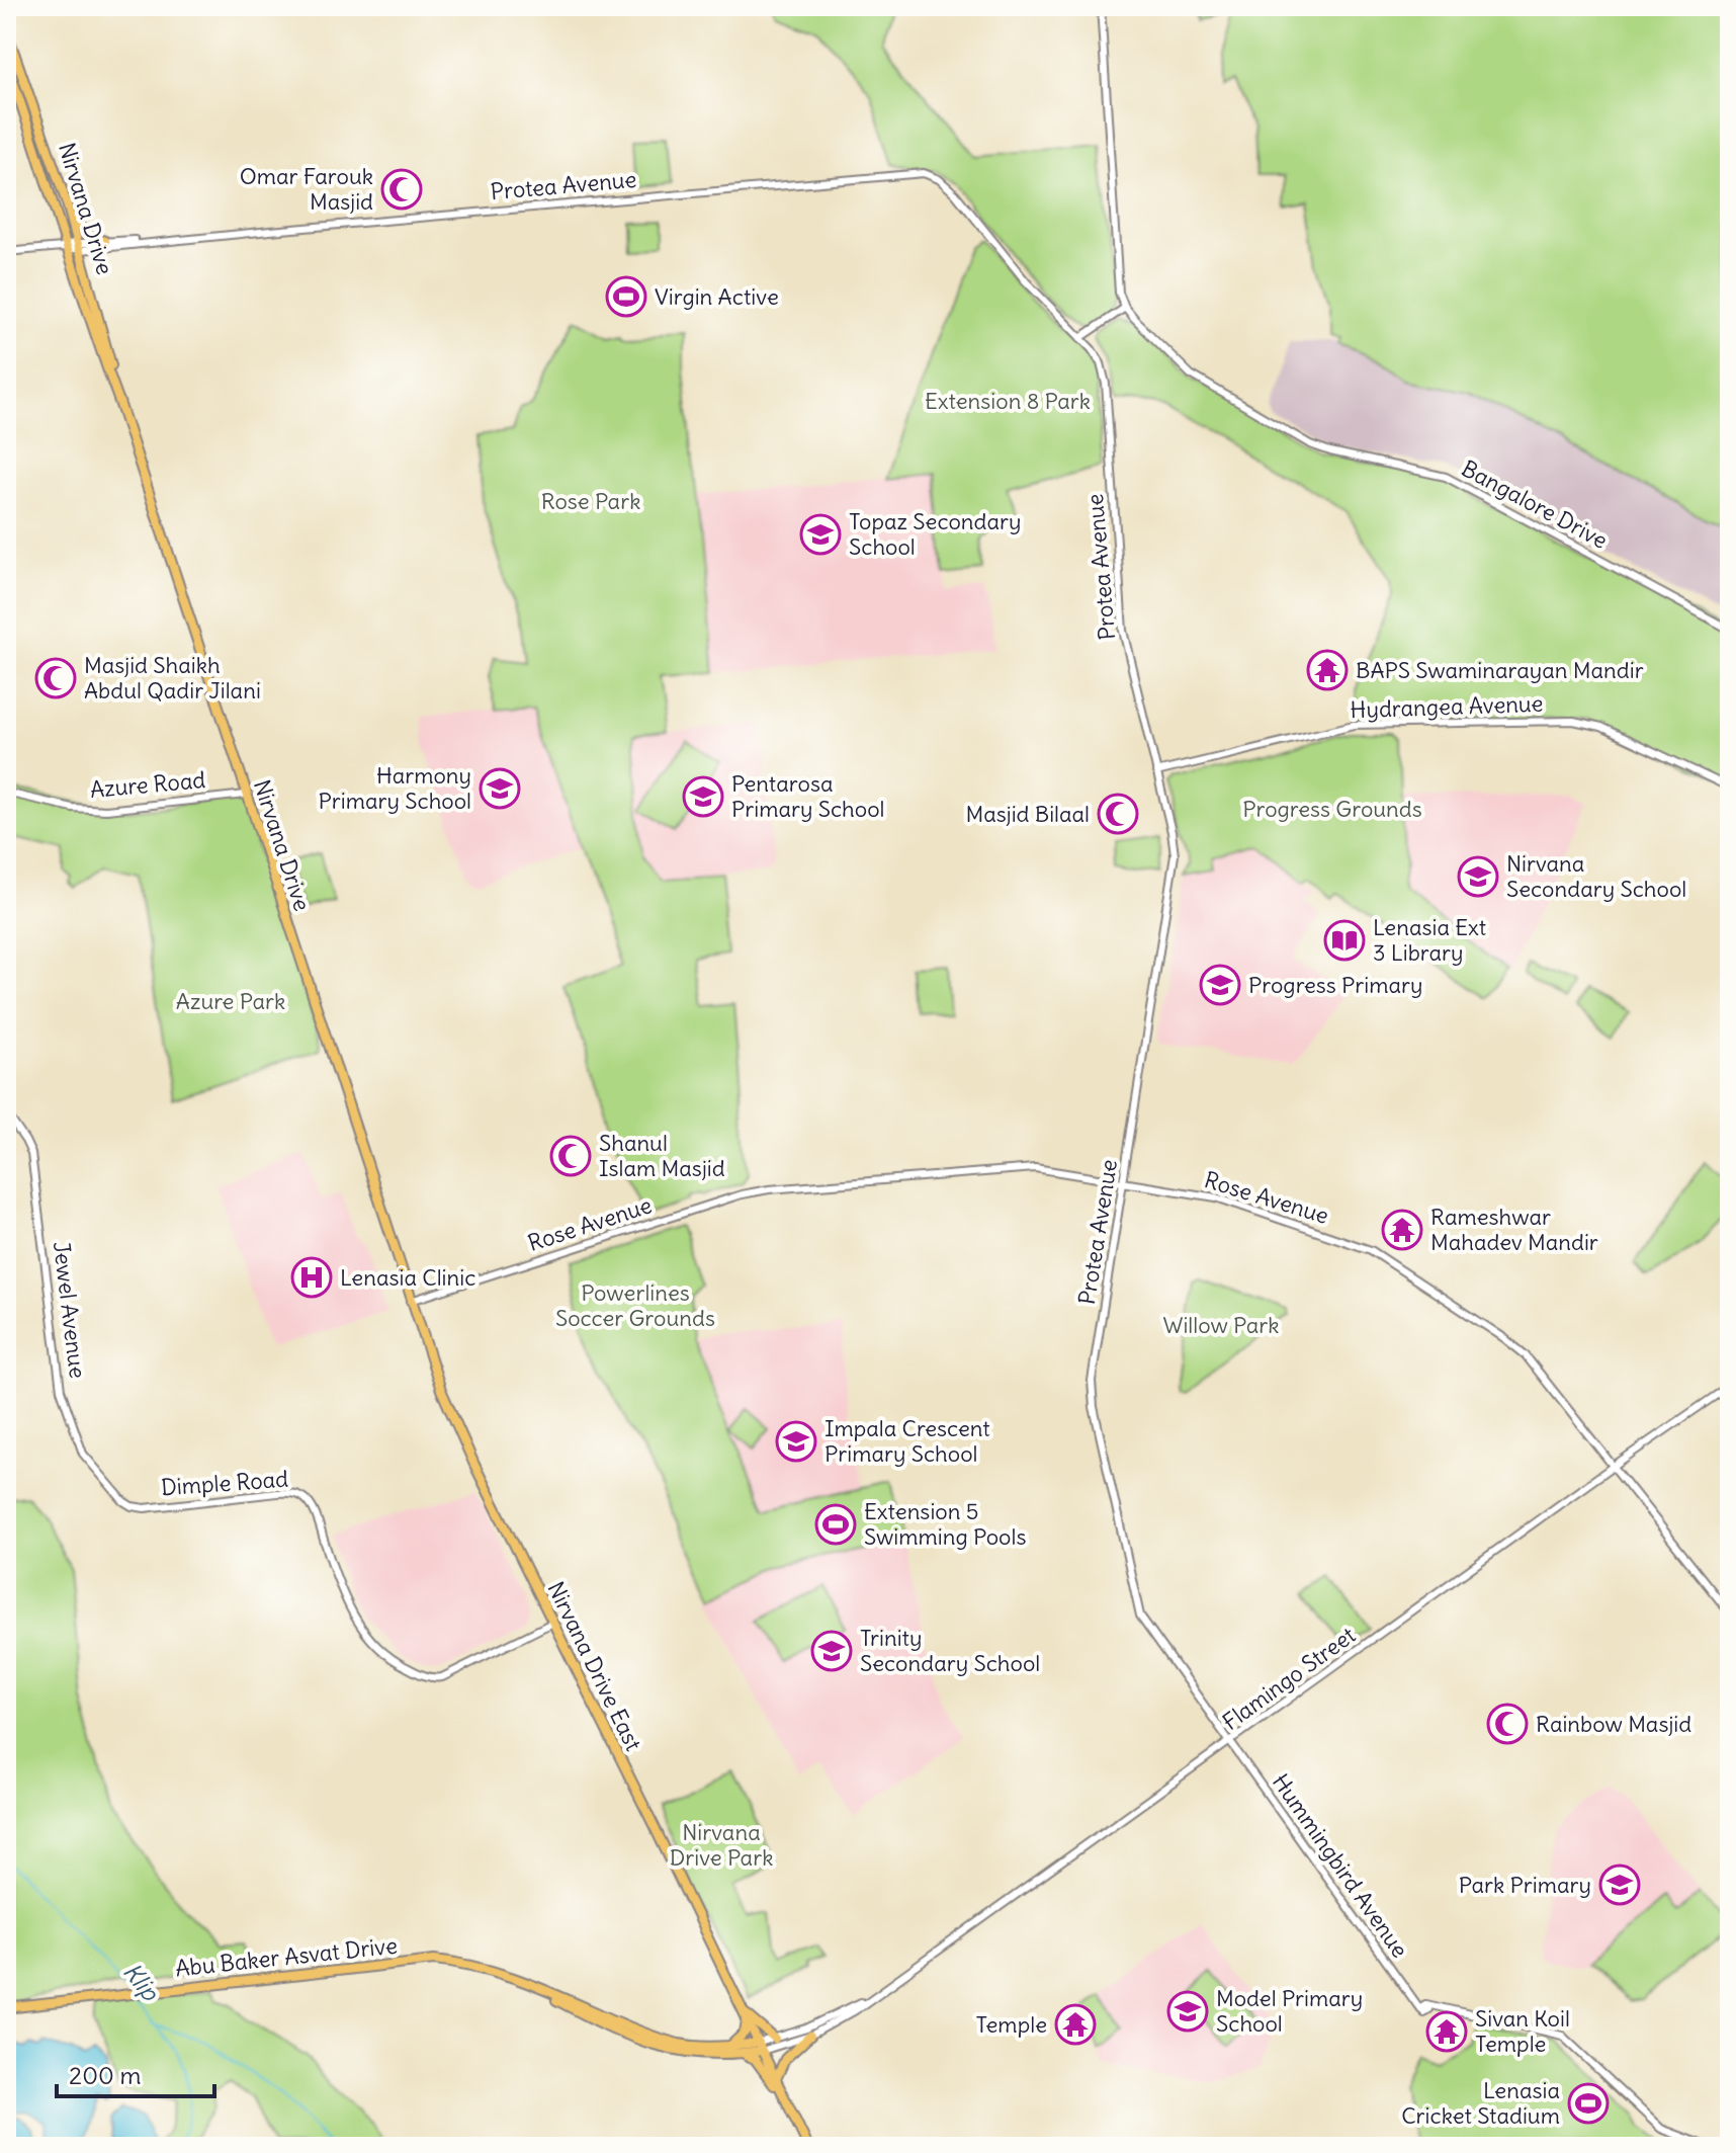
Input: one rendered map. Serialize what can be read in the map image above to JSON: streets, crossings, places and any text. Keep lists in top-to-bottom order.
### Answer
{
  "streets": {
    "main road": ["Nirvana Drive", "Nirvana Drive East", "Abu Baker Asvat Drive"],
    "street": [
      "Protea Avenue",
      "Bangalore Drive",
      "Hydrangea Avenue",
      "Azure Road",
      "Rose Avenue",
      "Jewel Avenue",
      "Dimple Road",
      "Flamingo Street",
      "Hummingbird Avenue"
    ]
  },
  "crossings": [
    ["Protea Avenue", "Nirvana Drive"],
    ["Protea Avenue", "Hydrangea Avenue"],
    ["Protea Avenue", "Rose Avenue"],
    ["Protea Avenue", "Flamingo Street"],
    ["Protea Avenue", "Hummingbird Avenue"],
    ["Nirvana Drive", "Azure Road"],
    ["Nirvana Drive", "Rose Avenue"],
    ["Nirvana Drive", "Nirvana Drive East"],
    ["Rose Avenue", "Nirvana Drive East"],
    ["Rose Avenue", "Flamingo Street"],
    ["Jewel Avenue", "Dimple Road"],
    ["Dimple Road", "Nirvana Drive East"],
    ["Nirvana Drive East", "Flamingo Street"],
    ["Nirvana Drive East", "Abu Baker Asvat Drive"],
    ["Flamingo Street", "Hummingbird Avenue"],
    ["Flamingo Street", "Abu Baker Asvat Drive"]
  ],
  "water": ["Klip"],
  "parks": [
    "Extension 8 Park",
    "Rose Park",
    "Progress Grounds",
    "Azure Park",
    "Powerlines Soccer Grounds",
    "Willow Park",
    "Nirvana Drive Park"
  ],
  "places": {
    "mosque": [
      "Omar Farouk Masjid",
      "Masjid Shaikh Abdul Qadir Jilani",
      "Masjid Bilaal",
      "Shanul Islam Masjid",
      "Rainbow Masjid"
    ],
    "sports": ["Virgin Active", "Extension 5 Swimming Pools", "Lenasia Cricket Stadium"],
    "school or university": [
      "Topaz Secondary School",
      "Harmony Primary School",
      "Pentarosa Primary School",
      "Nirvana Secondary School",
      "Progress Primary",
      "Impala Crescent Primary School",
      "Trinity Secondary School",
      "Park Primary",
      "Model Primary School"
    ],
    "temple": [
      "BAPS Swaminarayan Mandir",
      "Rameshwar Mahadev Mandir",
      "Temple",
      "Sivan Koil Temple"
    ],
    "library": ["Lenasia Ext 3 Library"],
    "hospital": ["Lenasia Clinic"]
  },
  "scale_bar": "200 m"
}
